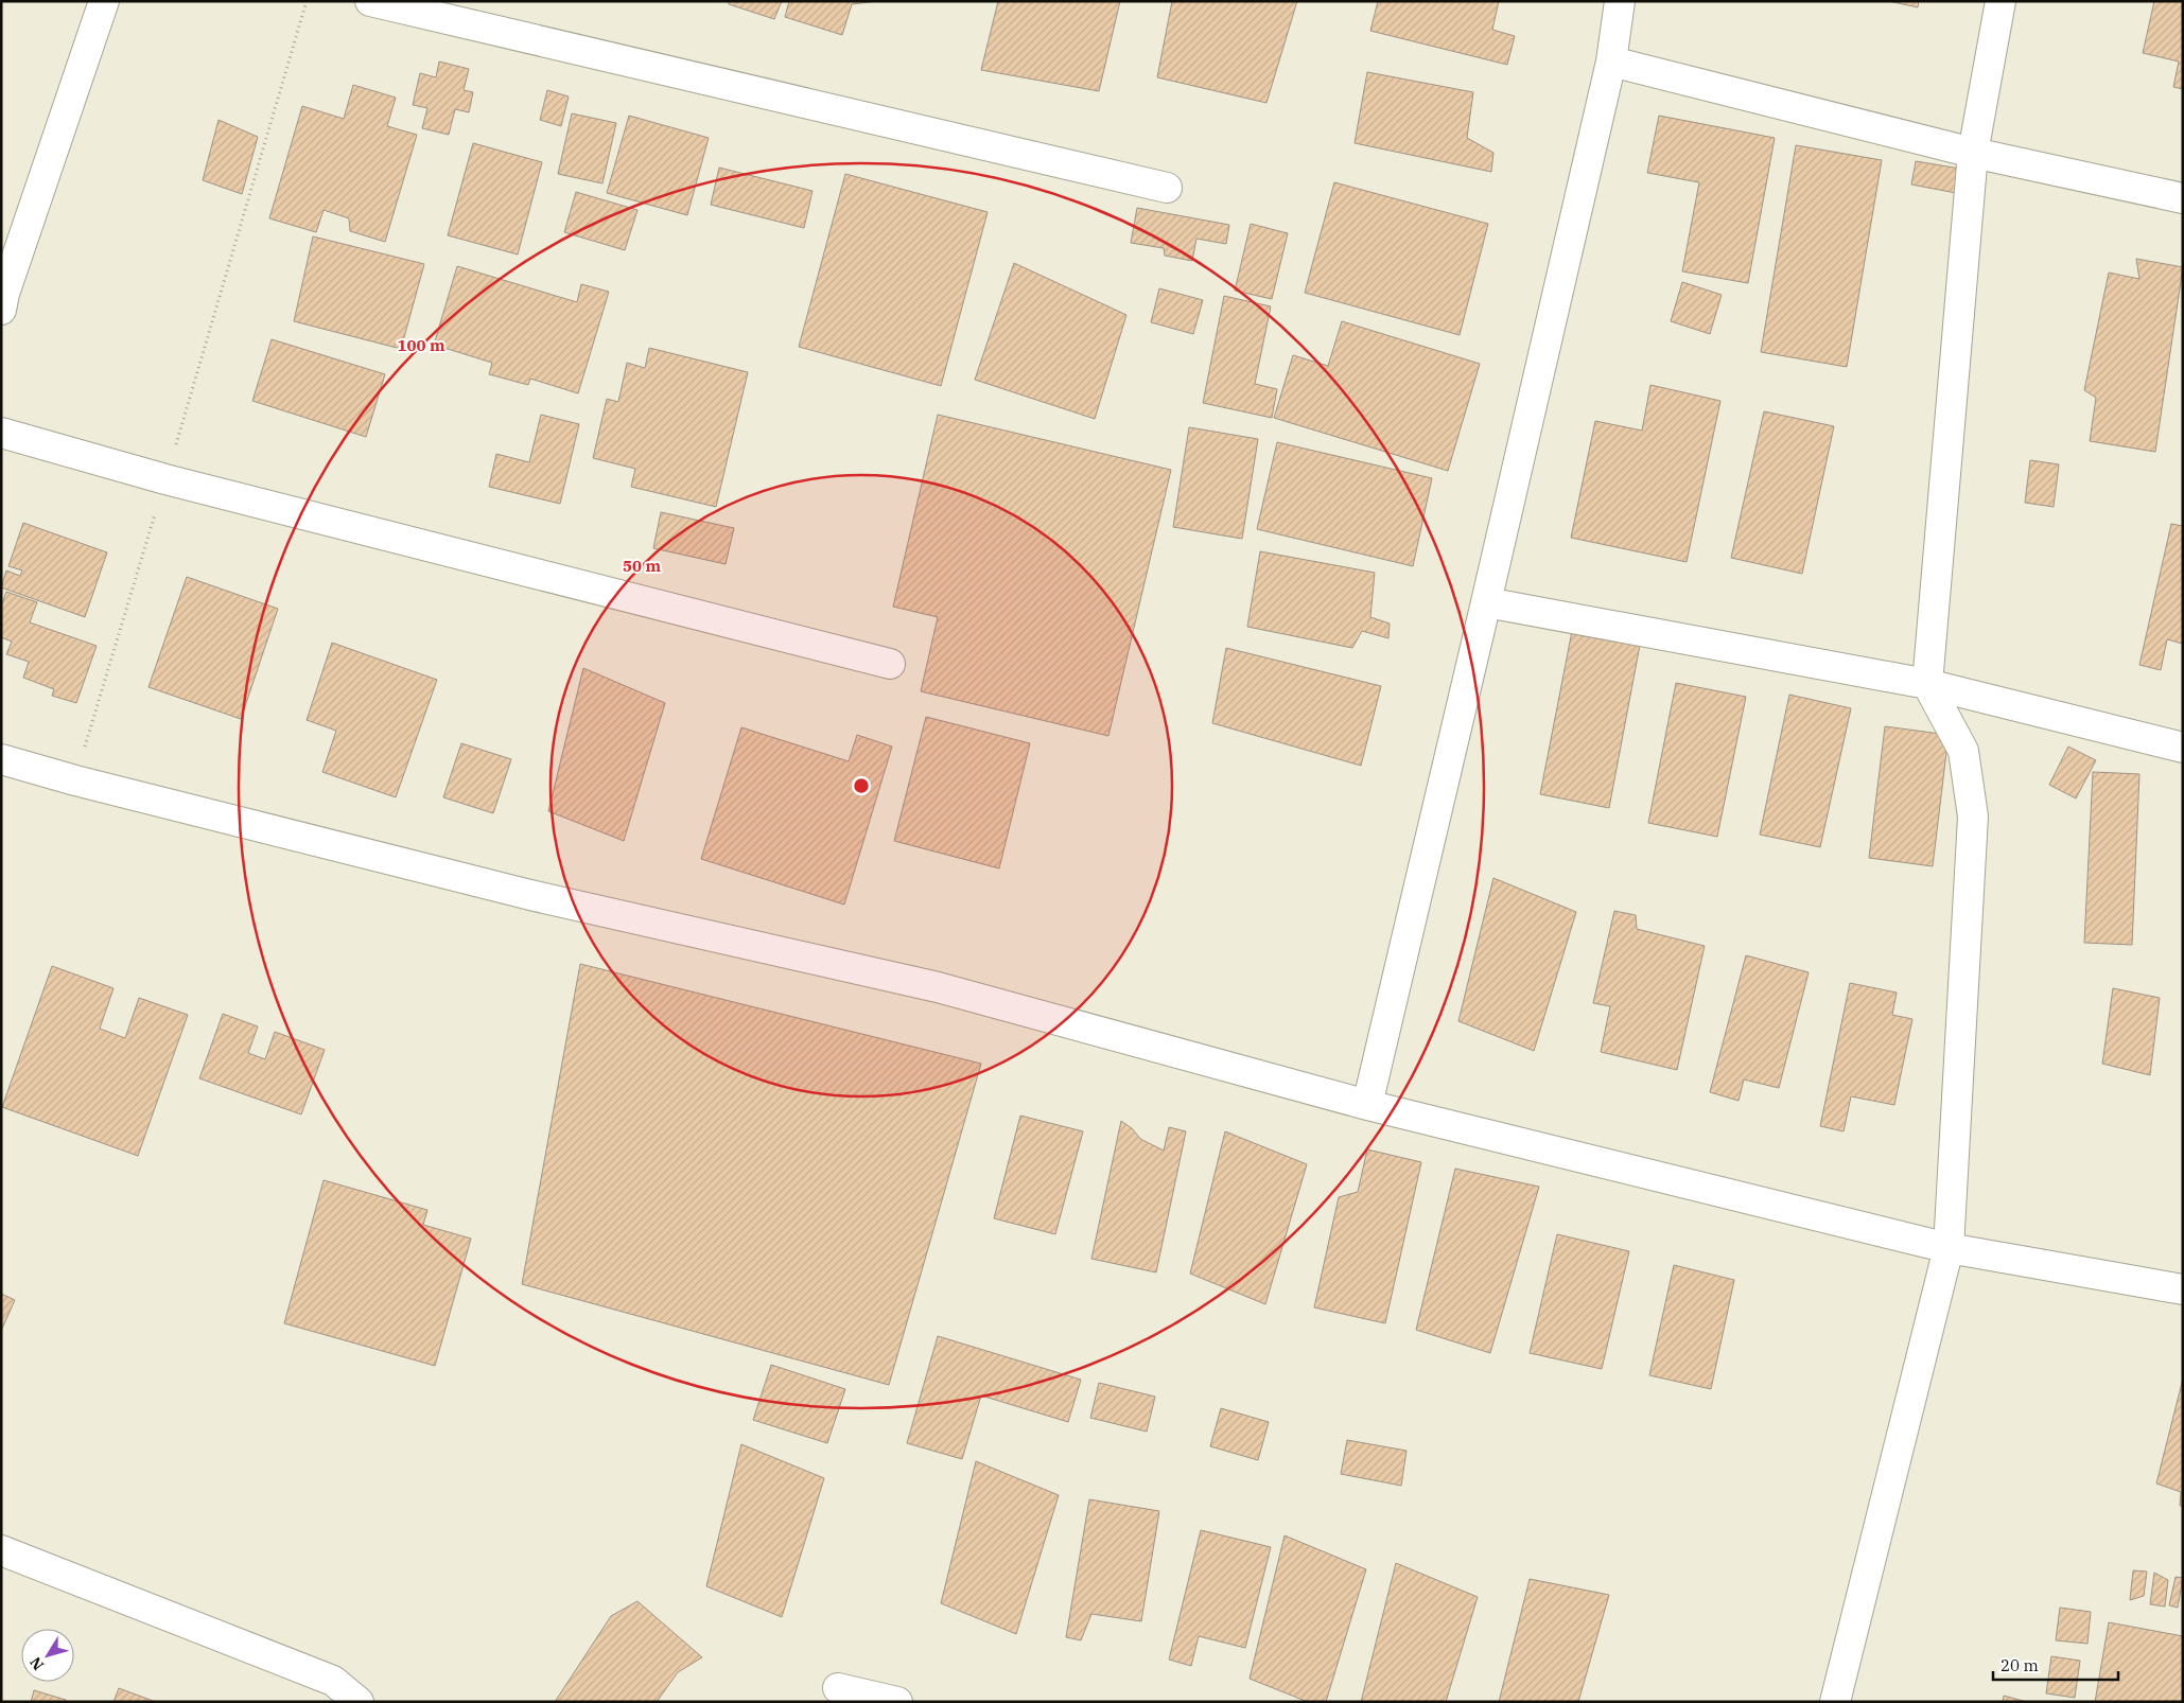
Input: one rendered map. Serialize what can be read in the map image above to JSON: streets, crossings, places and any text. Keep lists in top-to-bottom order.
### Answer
{
  "scale_bar": "20 m",
  "north": "bottom left",
  "rings": ["100 m", "50 m"]
}
